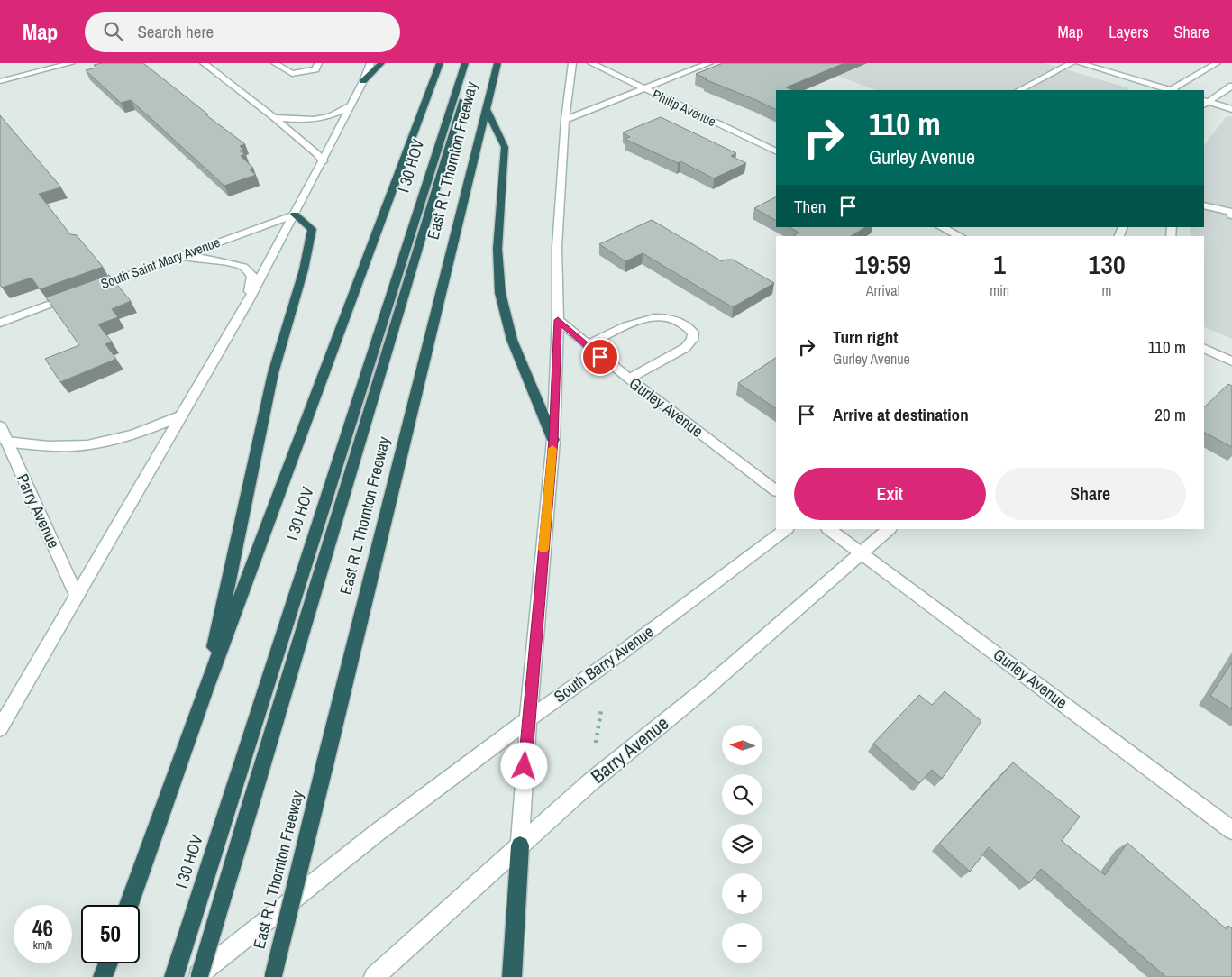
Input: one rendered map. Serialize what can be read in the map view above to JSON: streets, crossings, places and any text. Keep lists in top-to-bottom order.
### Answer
{
  "streets": {
    "highway": ["East R L Thornton Freeway", "I 30 HOV"],
    "main road": [
      "Philip Avenue",
      "South Saint Mary Avenue",
      "Gurley Avenue",
      "Parry Avenue",
      "South Barry Avenue",
      "Barry Avenue"
    ]
  },
  "crossings": [
    ["Gurley Avenue", "Barry Avenue"]
  ],
  "north": "left",
  "page": {
    "header": "Map",
    "search": "Search here",
    "nav": ["Map", "Layers", "Share"],
    "turn": ["110 m", "Gurley Avenue"],
    "then": "Then",
    "eta": [
      "19:59",
      "Arrival",
      "1",
      "min",
      "130",
      "m"
    ],
    "list": [
      {
        "name": "Turn right",
        "note": "Gurley Avenue",
        "value": "110 m"
      },
      {
        "name": "Arrive at destination",
        "value": "20 m"
      }
    ],
    "buttons": ["Exit", "Share"],
    "map_buttons": ["+", "−"],
    "speed": "46 km/h",
    "limit": "50"
  }
}
